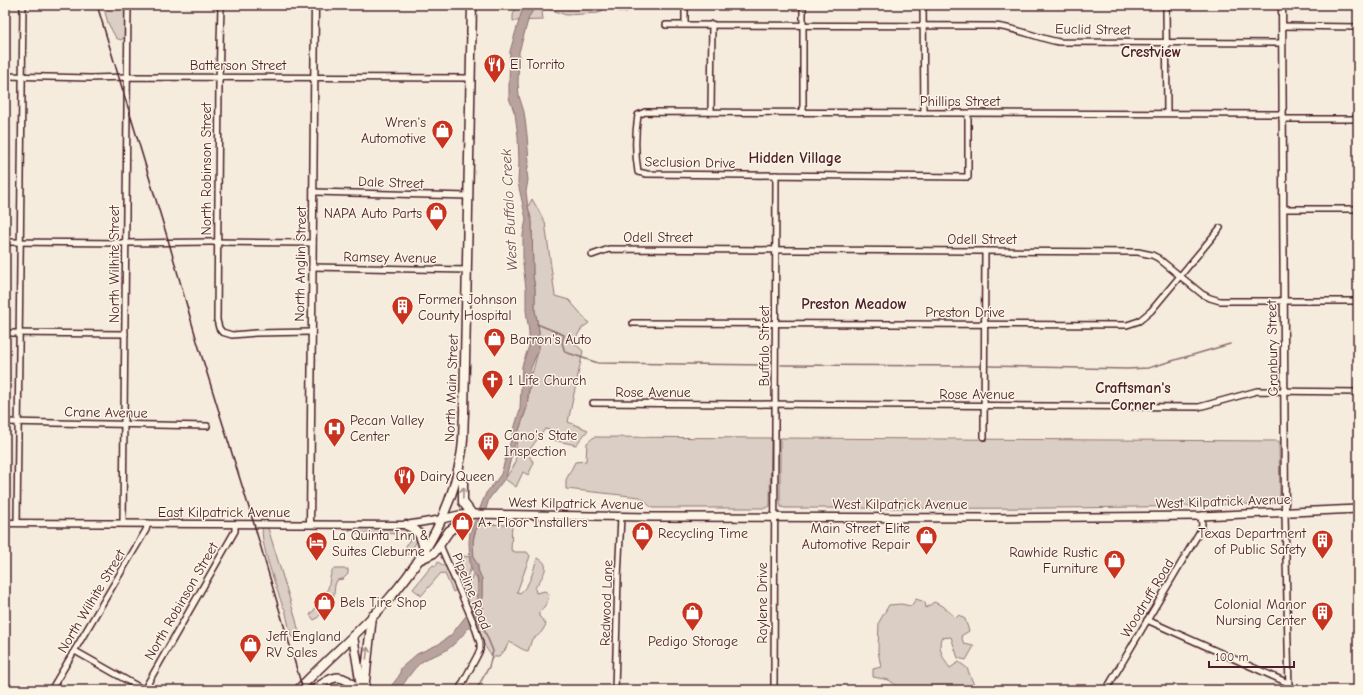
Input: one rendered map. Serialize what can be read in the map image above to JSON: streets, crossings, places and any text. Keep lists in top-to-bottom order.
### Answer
{
  "streets": {
    "main road": ["North Main Street", "West Kilpatrick Avenue"],
    "street": [
      "Euclid Street",
      "Batterson Street",
      "Phillips Street",
      "Seclusion Drive",
      "North Robinson Street",
      "Dale Street",
      "Odell Street",
      "Ramsey Avenue",
      "North Wilhite Street",
      "North Anglin Street",
      "Preston Drive",
      "Buffalo Street",
      "Granbury Street",
      "Rose Avenue",
      "Crane Avenue",
      "East Kilpatrick Avenue",
      "Pipeline Road",
      "Woodruff Road",
      "Redwood Lane",
      "Raylene Drive"
    ]
  },
  "crossings": [
    ["Euclid Street", "Granbury Street"],
    ["Batterson Street", "North Robinson Street"],
    ["Batterson Street", "North Wilhite Street"],
    ["Batterson Street", "North Anglin Street"],
    ["Batterson Street", "North Main Street"],
    ["Phillips Street", "Seclusion Drive"],
    ["Phillips Street", "Granbury Street"],
    ["Seclusion Drive", "Buffalo Street"],
    ["North Robinson Street", "North Anglin Street"],
    ["North Robinson Street", "East Kilpatrick Avenue"],
    ["Dale Street", "North Anglin Street"],
    ["Dale Street", "North Main Street"],
    ["Odell Street", "Preston Drive"],
    ["Odell Street", "Buffalo Street"],
    ["Odell Street", "Granbury Street"],
    ["Ramsey Avenue", "North Anglin Street"],
    ["Ramsey Avenue", "North Main Street"],
    ["North Wilhite Street", "Crane Avenue"],
    ["North Wilhite Street", "East Kilpatrick Avenue"],
    ["North Anglin Street", "East Kilpatrick Avenue"],
    ["Preston Drive", "Buffalo Street"],
    ["Buffalo Street", "Rose Avenue"],
    ["Buffalo Street", "West Kilpatrick Avenue"],
    ["Buffalo Street", "Raylene Drive"],
    ["Granbury Street", "Rose Avenue"],
    ["Granbury Street", "West Kilpatrick Avenue"],
    ["North Main Street", "West Kilpatrick Avenue"],
    ["North Main Street", "East Kilpatrick Avenue"],
    ["West Kilpatrick Avenue", "East Kilpatrick Avenue"],
    ["West Kilpatrick Avenue", "Woodruff Road"],
    ["West Kilpatrick Avenue", "Redwood Lane"],
    ["West Kilpatrick Avenue", "Raylene Drive"]
  ],
  "districts": [
    "Crestview",
    "Hidden Village",
    "Preston Meadow",
    "Craftsman's Corner"
  ],
  "water": ["West Buffalo Creek"],
  "places": {
    "restaurant": ["El Torrito", "Dairy Queen"],
    "shop": [
      "Wren's Automotive",
      "NAPA Auto Parts",
      "Barron's Auto",
      "A+ Floor Installers",
      "Recycling Time",
      "Main Street Elite Automotive Repair",
      "Rawhide Rustic Furniture",
      "Bels Tire Shop",
      "Pedigo Storage",
      "Jeff England RV Sales"
    ],
    "building": [
      "Former Johnson County Hospital",
      "Cano's State Inspection",
      "Texas Department of Public Safety",
      "Colonial Manor Nursing Center"
    ],
    "church": ["1 Life Church"],
    "hospital": ["Pecan Valley Center"],
    "hotel": ["La Quinta Inn & Suites Cleburne"]
  },
  "scale_bar": "100 m"
}
